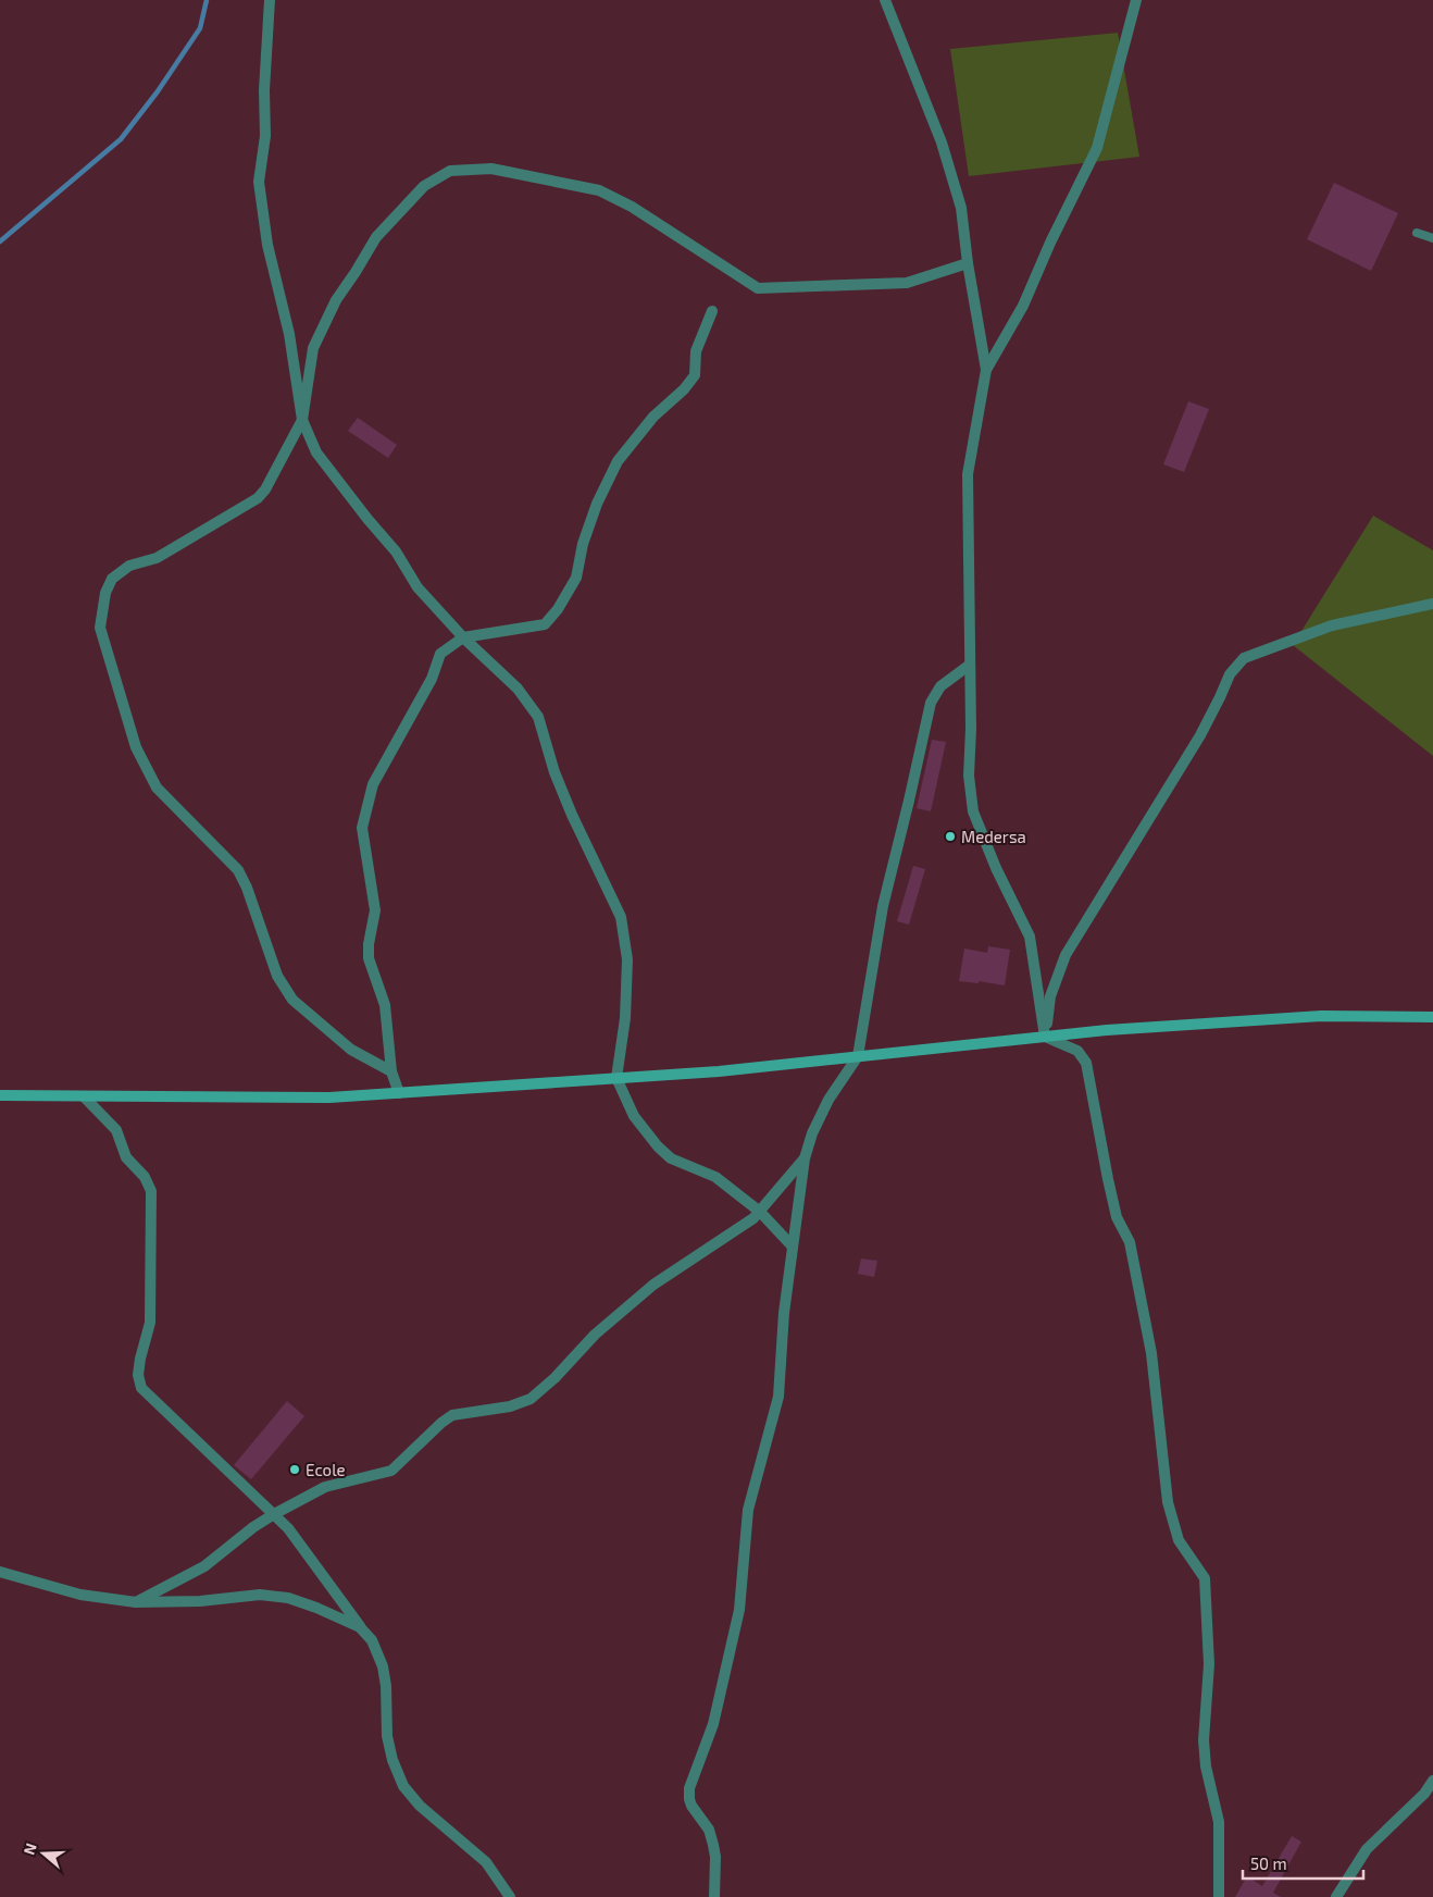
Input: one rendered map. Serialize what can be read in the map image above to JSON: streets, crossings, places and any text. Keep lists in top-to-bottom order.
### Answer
{
  "places": ["Medersa", "Ecole"],
  "scale_bar": "50 m",
  "north": "left"
}
